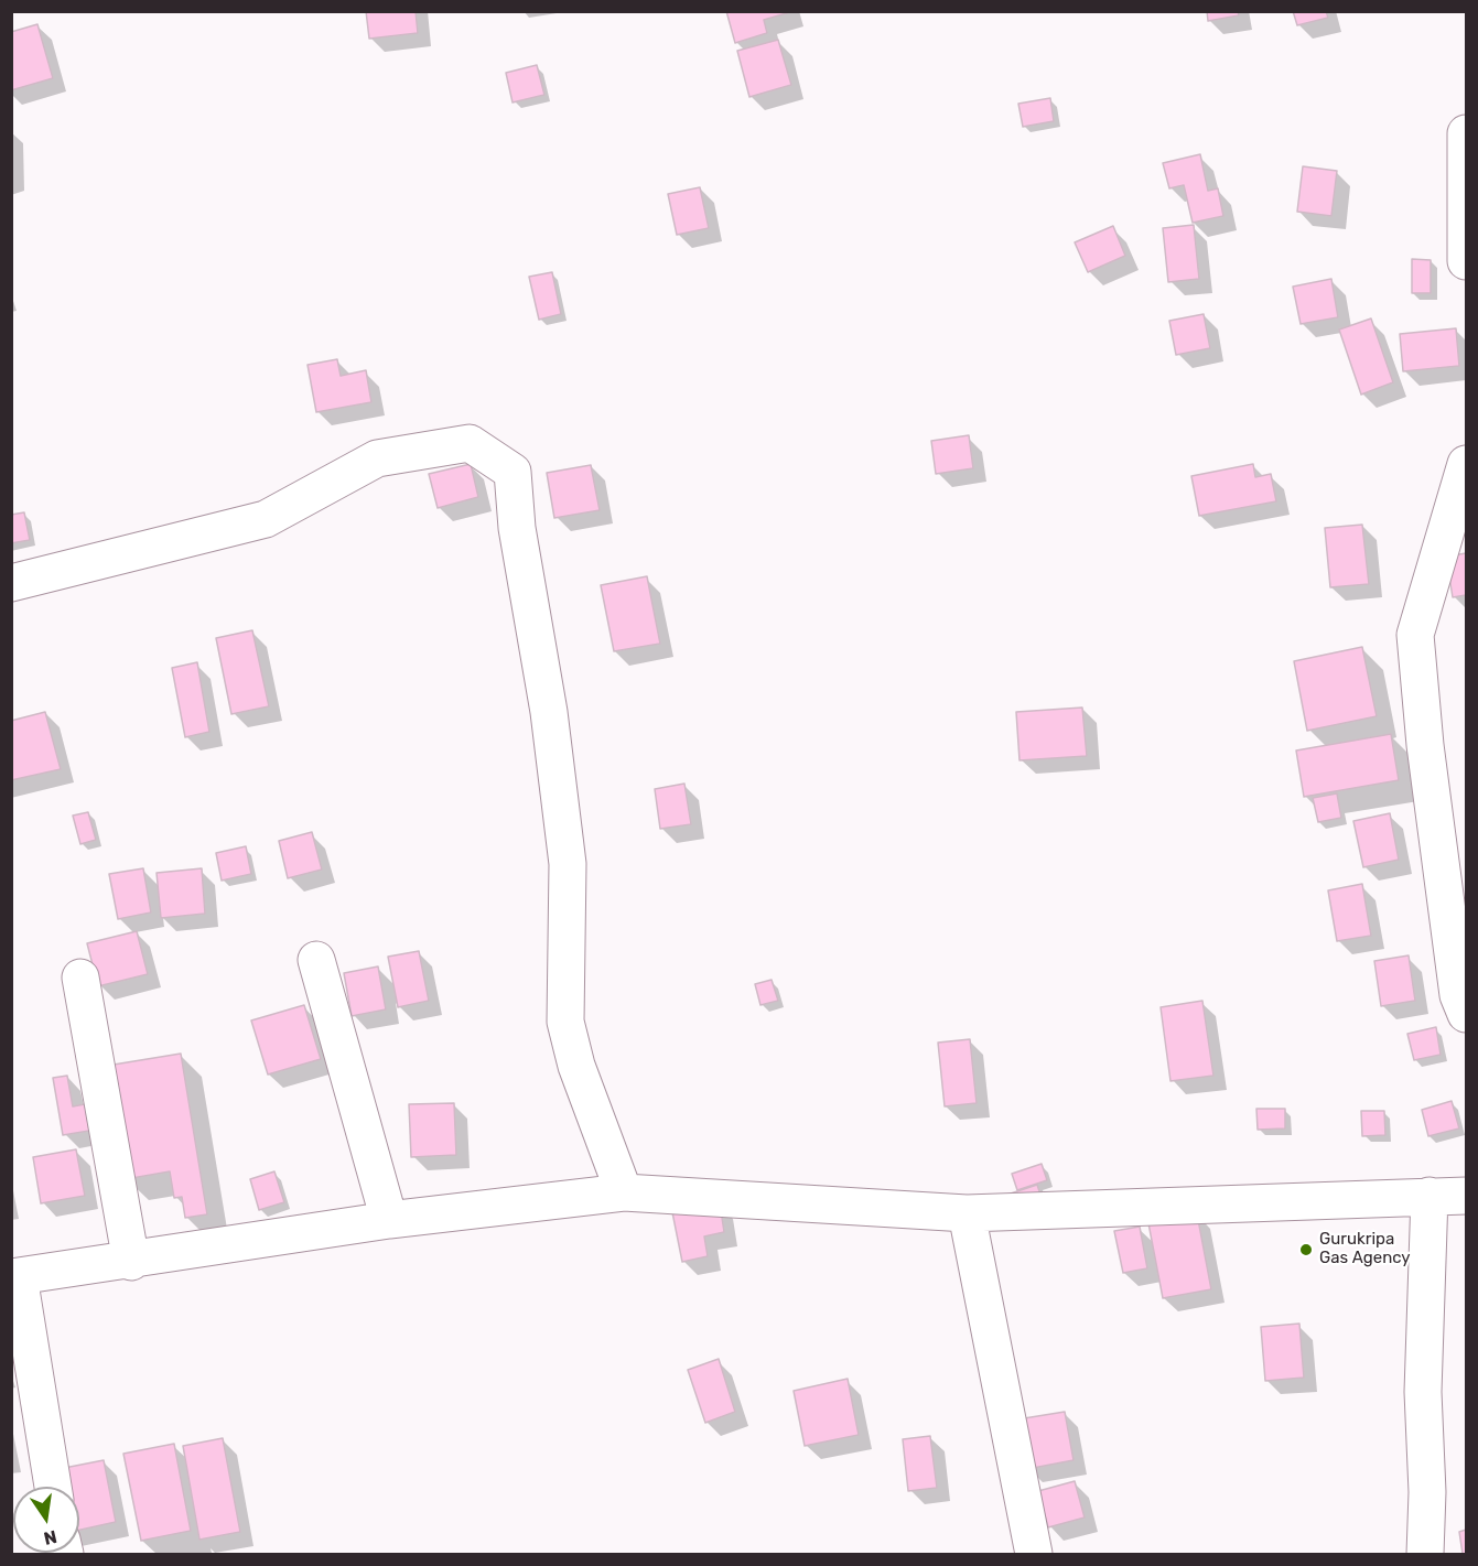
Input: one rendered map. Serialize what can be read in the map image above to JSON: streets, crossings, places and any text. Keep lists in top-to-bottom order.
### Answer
{
  "places": ["Gurukripa Gas Agency"],
  "north": "bottom"
}
